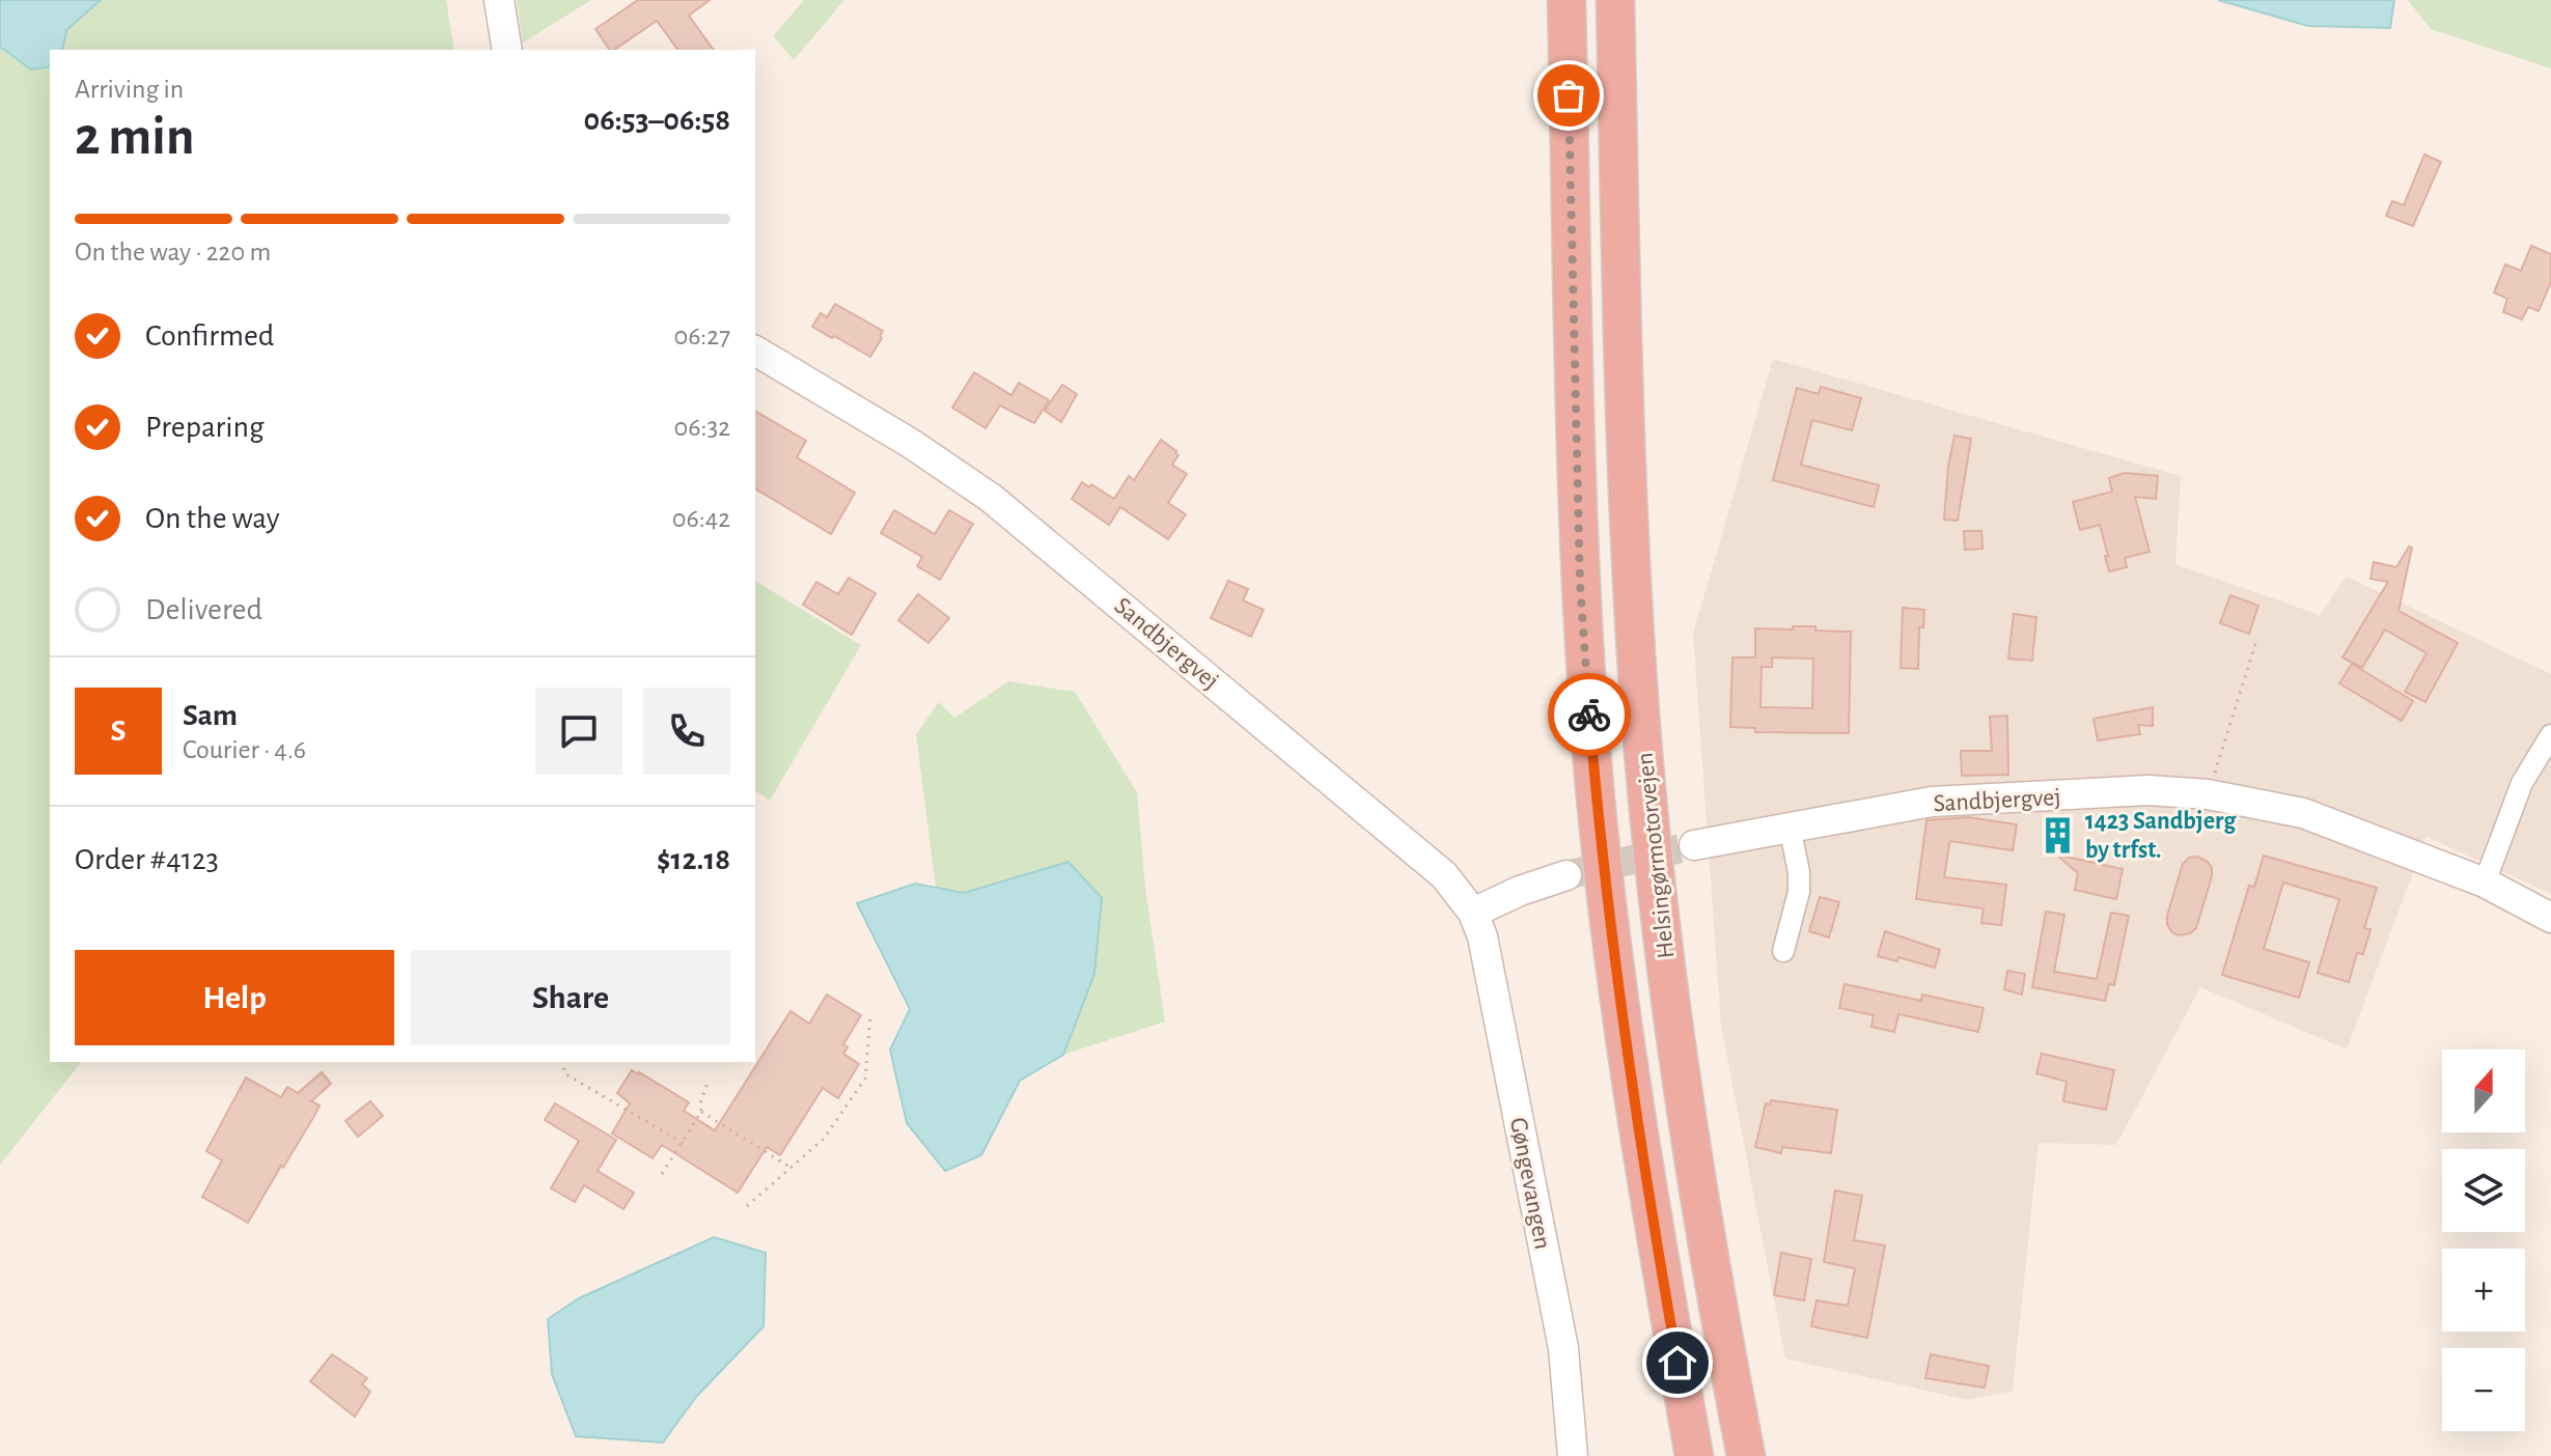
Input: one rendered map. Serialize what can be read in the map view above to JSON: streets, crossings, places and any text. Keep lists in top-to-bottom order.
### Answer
{
  "streets": {
    "highway": ["Helsingørmotorvejen"],
    "street": ["Sandbjergvej", "Gøngevangen"]
  },
  "crossings": [
    ["Sandbjergvej", "Gøngevangen"]
  ],
  "places": {
    "building": ["1423 Sandbjerg by trfst."]
  },
  "north": "top",
  "page": {
    "heading": ["2 min", "Arriving in", "06:53–06:58"],
    "panel": [
      "Sam",
      "Courier · 4.6",
      "Order #4123",
      "$12.18"
    ],
    "bar": "On the way · 220 m",
    "list": [
      ["Confirmed", "06:27"],
      ["Preparing", "06:32"],
      ["On the way", "06:42"],
      "Delivered"
    ],
    "round": "S",
    "buttons": ["Help", "Share"],
    "map_buttons": ["+", "−"]
  }
}
